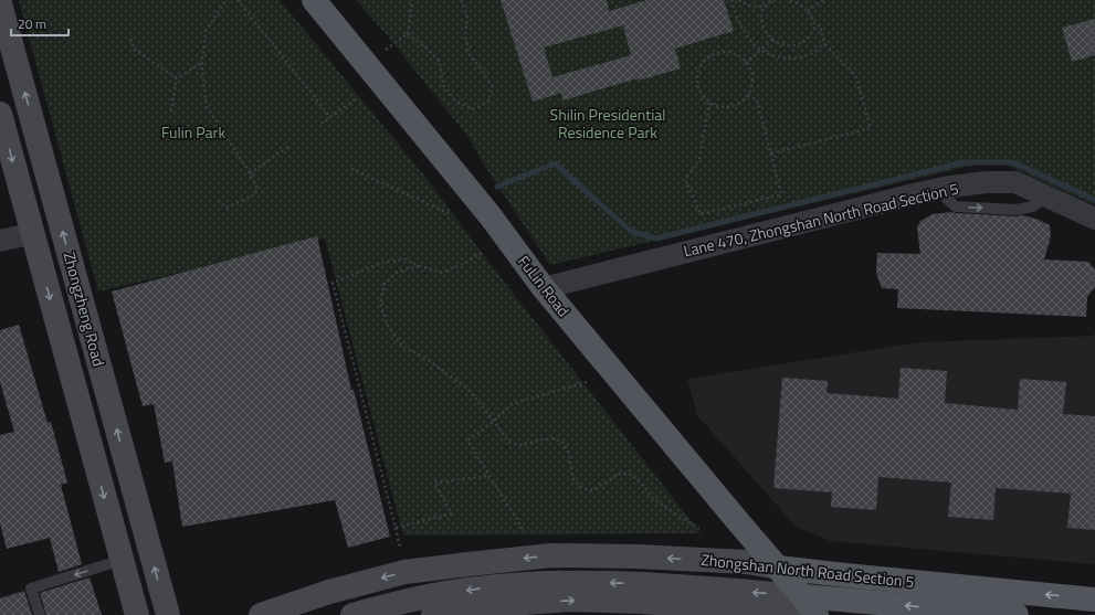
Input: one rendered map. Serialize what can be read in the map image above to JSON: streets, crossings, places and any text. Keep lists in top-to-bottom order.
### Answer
{
  "streets": {
    "main road": ["FuLin Road", "Zhongzheng Road", "Zhongshan North Road Section 5"],
    "street": ["Lane 470, Zhongshan North Road Section 5"]
  },
  "crossings": [
    ["Lane 470, Zhongshan North Road Section 5", "FuLin Road"],
    ["FuLin Road", "Zhongshan North Road Section 5"]
  ],
  "parks": ["Shilin Presidential Residence Park", "Fulin Park"],
  "scale_bar": "20 m"
}
